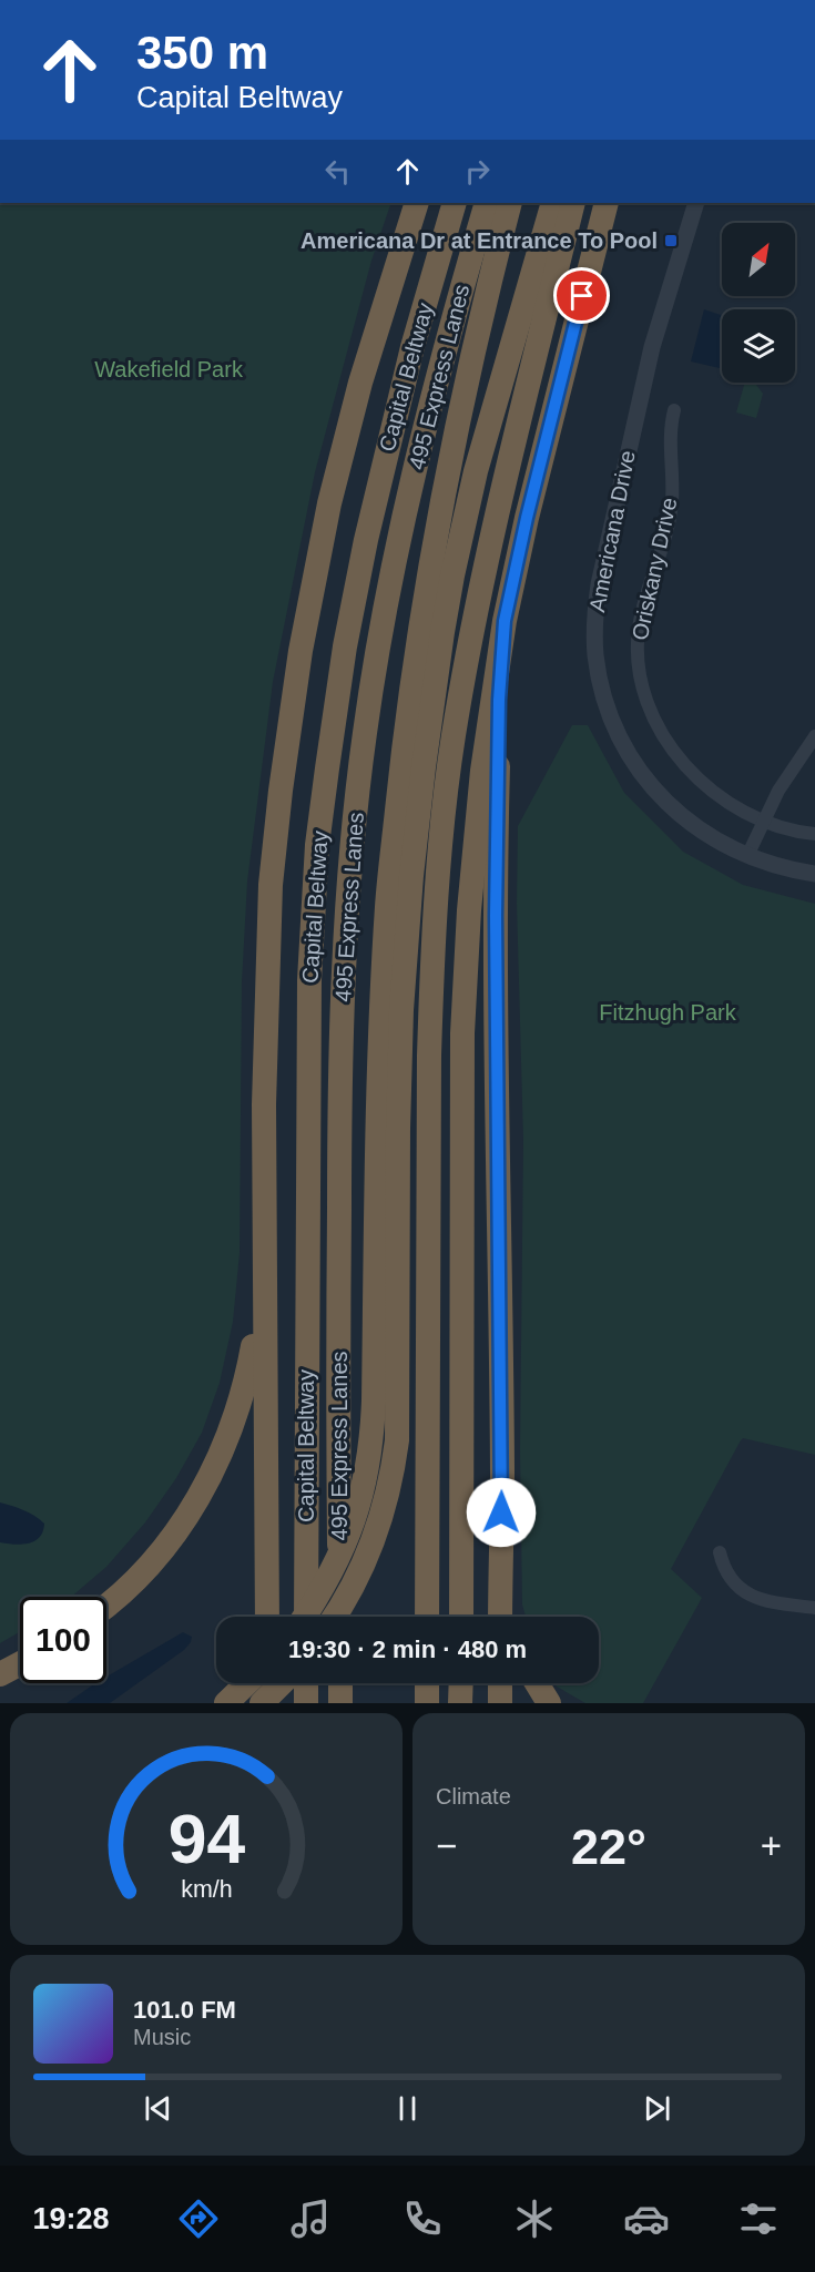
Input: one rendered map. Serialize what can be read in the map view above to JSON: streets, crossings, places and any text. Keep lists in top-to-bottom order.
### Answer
{
  "streets": {
    "highway": ["Capital Beltway", "495 Express Lanes"],
    "street": ["Americana Drive", "Oriskany Drive"]
  },
  "parks": ["Wakefield Park", "Fitzhugh Park"],
  "places": {
    "transit": ["Americana Dr at Entrance To Pool"]
  },
  "north": "top right",
  "page": {
    "turn": ["350 m", "Capital Beltway"],
    "limit": "100",
    "trip": "19:30 · 2 min · 480 m",
    "tile": "Climate",
    "heat": ["−", "22°", "+"],
    "song": ["101.0 FM", "Music"],
    "tabs": "19:28",
    "gauge": ["94", "km/h"]
  }
}
